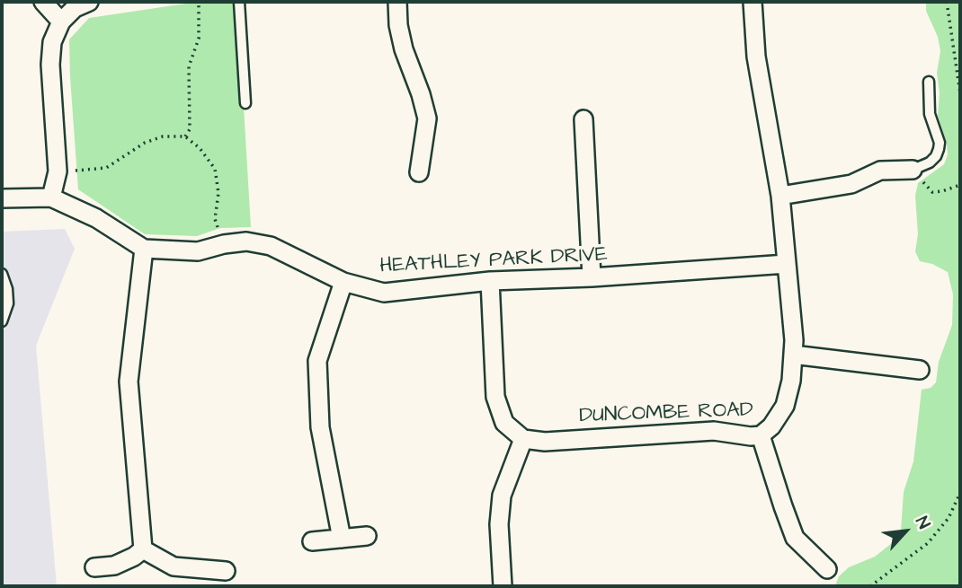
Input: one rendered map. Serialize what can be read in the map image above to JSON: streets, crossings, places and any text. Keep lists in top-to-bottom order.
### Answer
{
  "streets": {
    "street": ["HEATHLEY PARK DRIVE", "DUNCOMBE ROAD"]
  },
  "crossings": [
    ["HEATHLEY PARK DRIVE", "DUNCOMBE ROAD"]
  ],
  "north": "top right"
}
